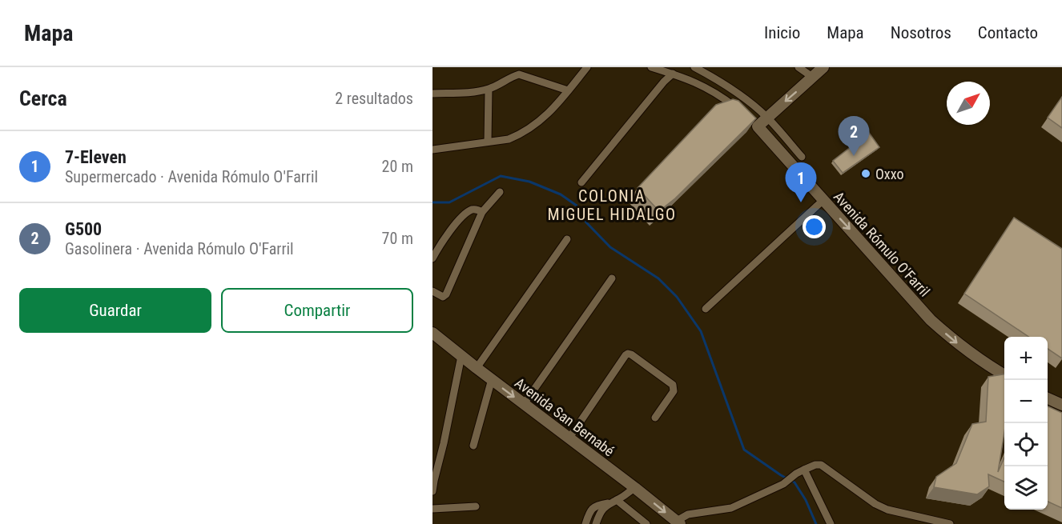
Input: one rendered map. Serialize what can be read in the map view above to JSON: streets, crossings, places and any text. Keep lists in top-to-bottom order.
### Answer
{
  "streets": {
    "street": ["Avenida Rómulo O'Farril", "Avenida San Bernabé"]
  },
  "one_way": ["Avenida Rómulo O'Farril"],
  "districts": ["COLONIA MIGUEL HIDALGO"],
  "places": ["Oxxo"],
  "north": "top right",
  "page": {
    "header": "Mapa",
    "nav": [
      "Inicio",
      "Mapa",
      "Nosotros",
      "Contacto"
    ],
    "heading": ["Cerca", "2 resultados"],
    "pins": ["2", "1"],
    "list": [
      {
        "mark": "1",
        "name": "7-Eleven",
        "note": "Supermercado · Avenida Rómulo O'Farril",
        "value": "20 m"
      },
      {
        "mark": "2",
        "name": "G500",
        "note": "Gasolinera · Avenida Rómulo O'Farril",
        "value": "70 m"
      }
    ],
    "buttons": ["Guardar", "Compartir"],
    "map_buttons": ["+", "−"]
  }
}
